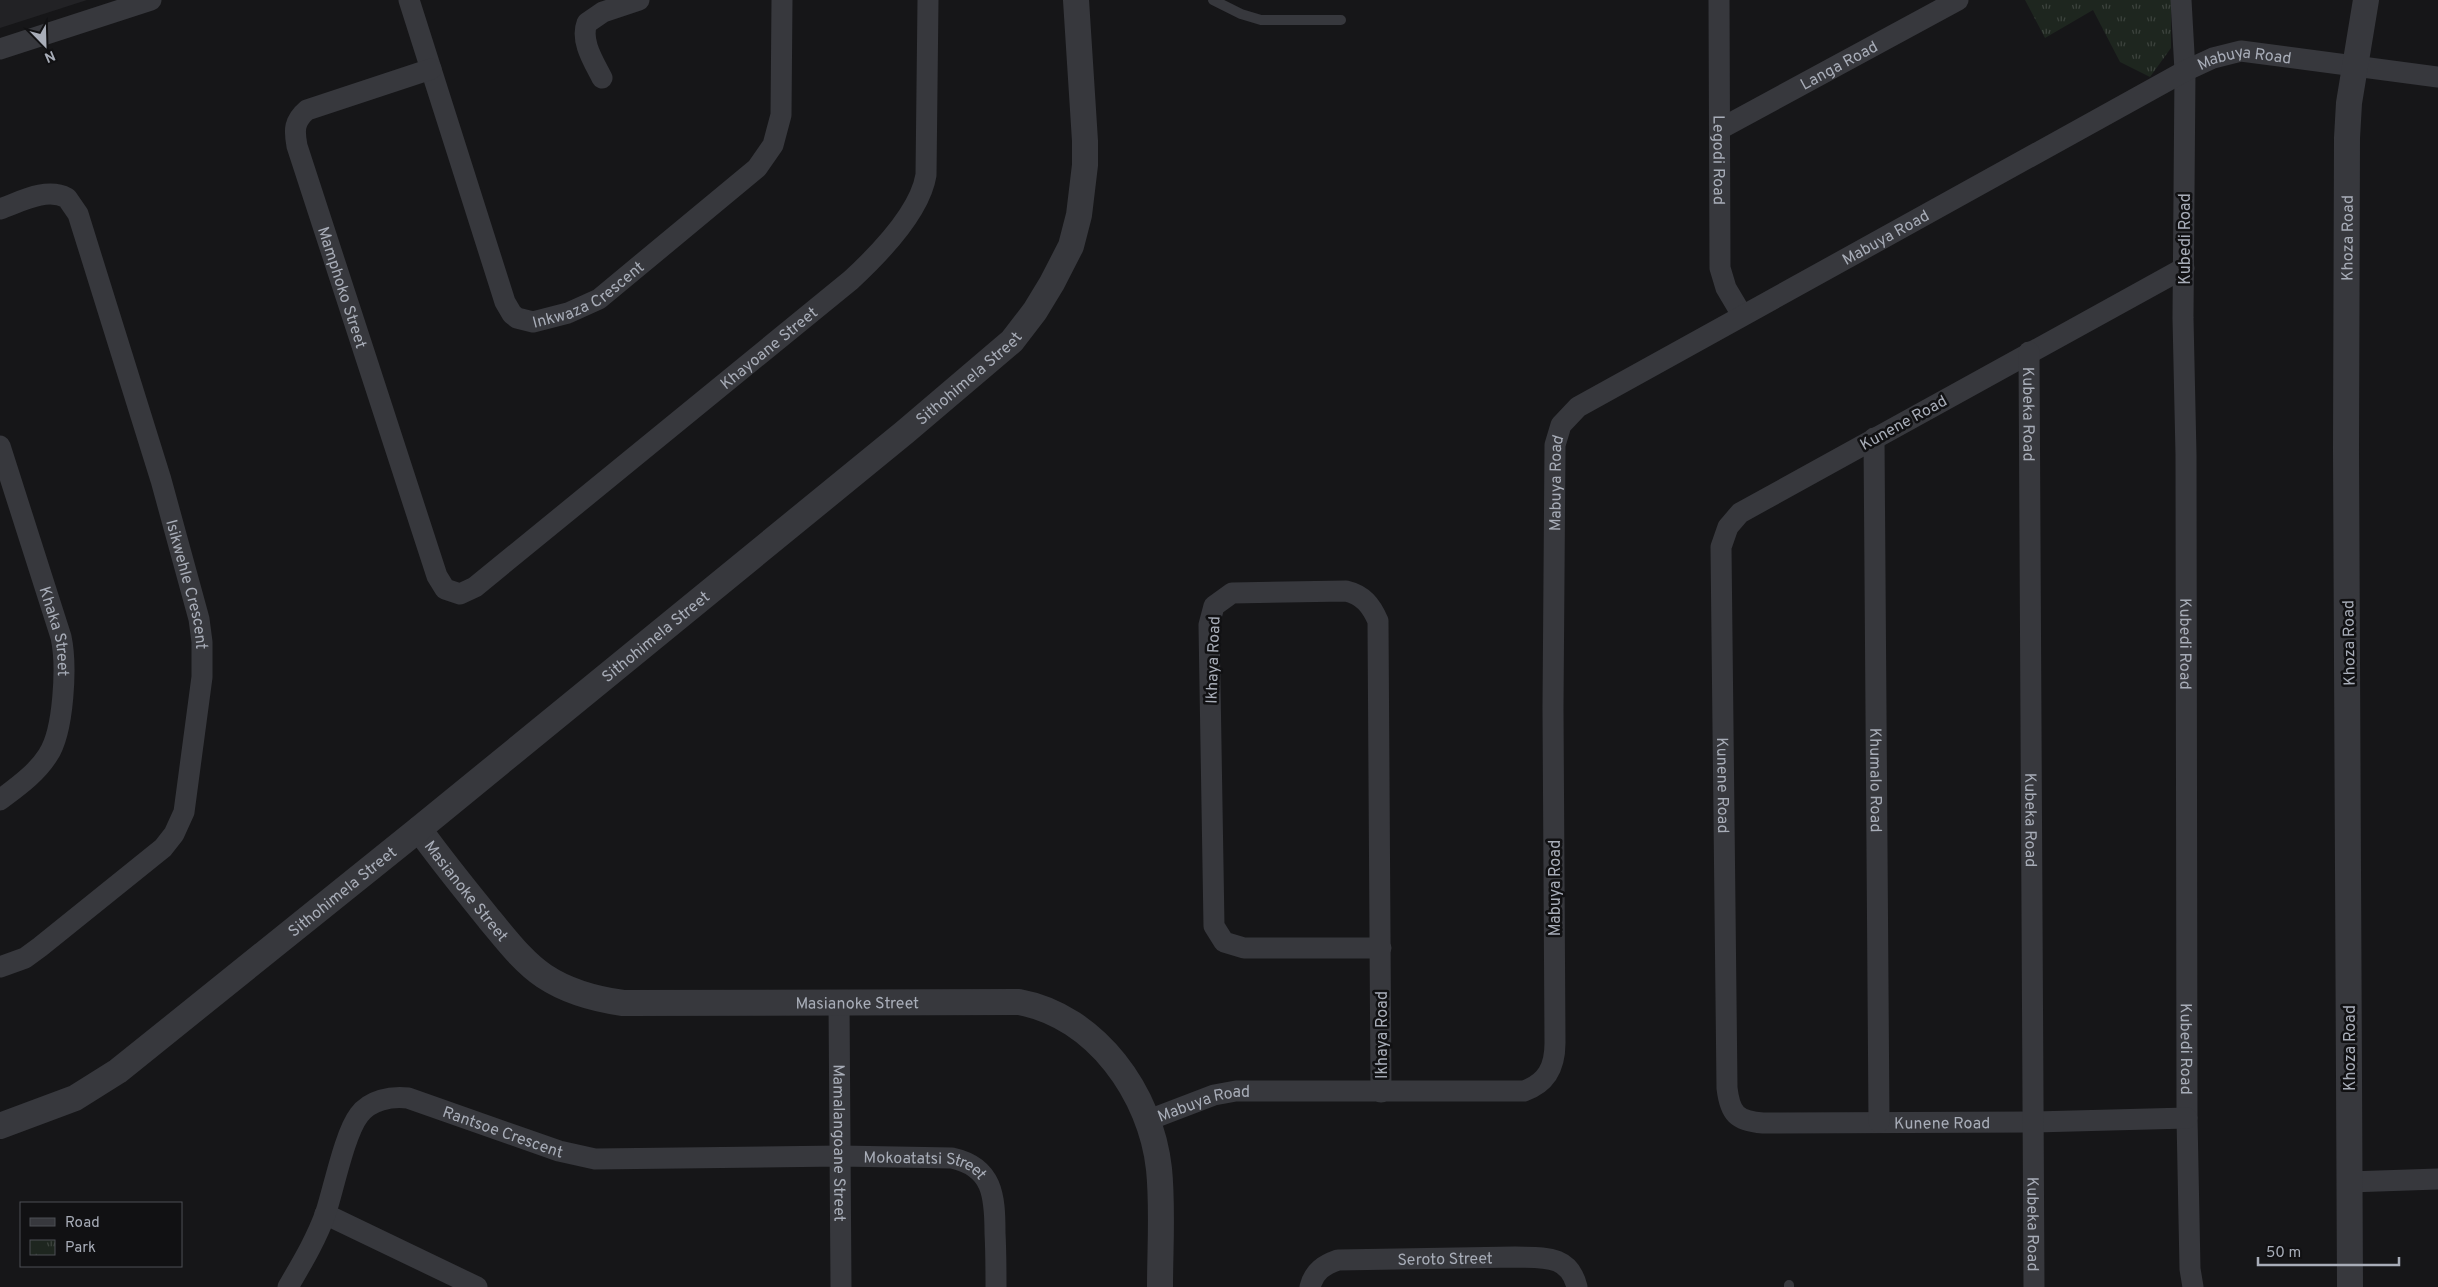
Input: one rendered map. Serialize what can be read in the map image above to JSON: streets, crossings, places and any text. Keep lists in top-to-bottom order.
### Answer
{
  "streets": {
    "street": [
      "Mabuya Road",
      "Langa Road",
      "Legodi Road",
      "Khoza Road",
      "Kubedi Road",
      "Mamphoko Street",
      "Inkwaza Crescent",
      "Khayoane Street",
      "Sithohimela Street",
      "Kubeka Road",
      "Kunene Road",
      "Isikwehle Crescent",
      "Khaka Street",
      "Ikhaya Road",
      "Khumalo Road",
      "Masianoke Street",
      "Rantsoe Crescent",
      "Mamalangoane Street",
      "Mokoatatsi Street",
      "Seroto Street"
    ]
  },
  "crossings": [
    ["Mabuya Road", "Legodi Road"],
    ["Mabuya Road", "Khoza Road"],
    ["Mabuya Road", "Kubedi Road"],
    ["Mabuya Road", "Ikhaya Road"],
    ["Mabuya Road", "Masianoke Street"],
    ["Langa Road", "Legodi Road"],
    ["Kubedi Road", "Kunene Road"],
    ["Mamphoko Street", "Inkwaza Crescent"],
    ["Mamphoko Street", "Khayoane Street"],
    ["Sithohimela Street", "Masianoke Street"],
    ["Kubeka Road", "Kunene Road"],
    ["Kunene Road", "Khumalo Road"],
    ["Masianoke Street", "Mamalangoane Street"],
    ["Rantsoe Crescent", "Mamalangoane Street"],
    ["Rantsoe Crescent", "Mokoatatsi Street"],
    ["Mamalangoane Street", "Mokoatatsi Street"]
  ],
  "legend": ["Road", "Park"],
  "scale_bar": "50 m",
  "north": "bottom right"
}
